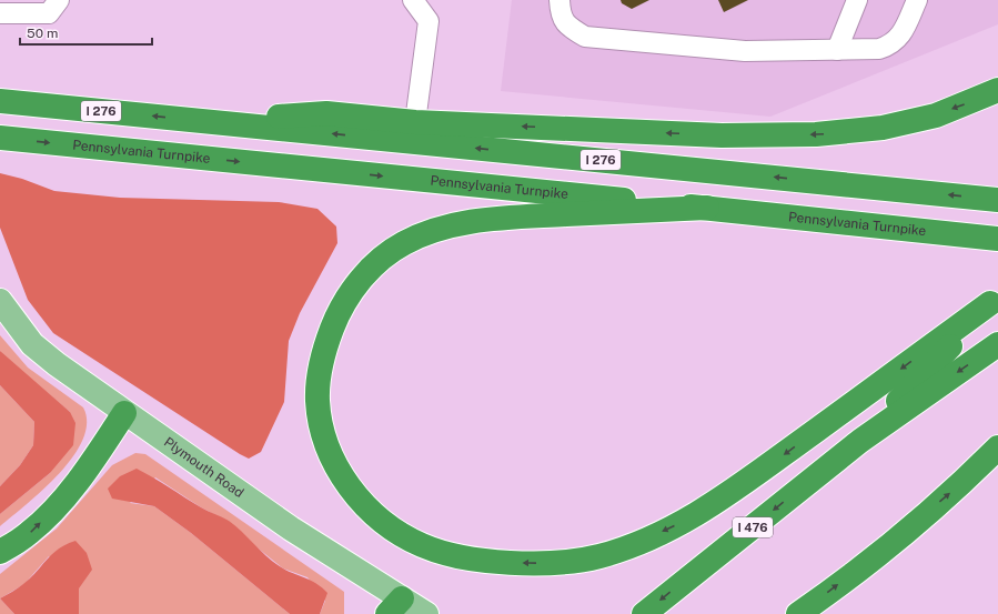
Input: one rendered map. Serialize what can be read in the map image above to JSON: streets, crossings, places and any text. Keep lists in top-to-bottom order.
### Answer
{
  "streets": {
    "highway": ["I 276", "Pennsylvania Turnpike", "I 476"],
    "main road": ["Plymouth Road"]
  },
  "scale_bar": "50 m"
}
